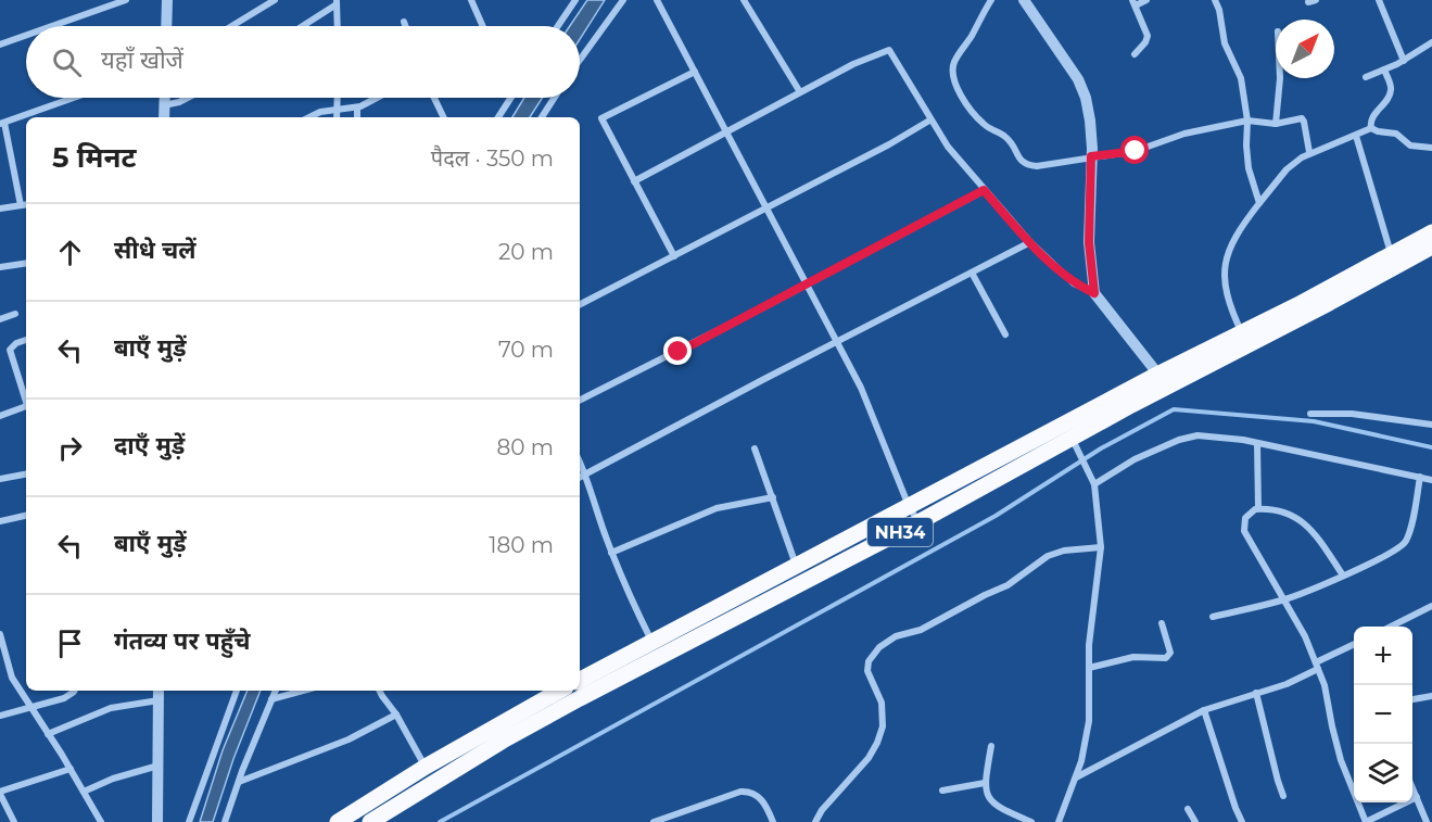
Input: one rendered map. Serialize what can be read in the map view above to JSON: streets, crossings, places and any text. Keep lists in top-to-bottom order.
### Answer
{
  "streets": {
    "highway": ["NH34"]
  },
  "north": "top right",
  "page": {
    "search": "यहाँ खोजें",
    "heading": ["5 मिनट", "पैदल · 350 m"],
    "list": [
      ["सीधे चलें", "20 m"],
      ["बाएँ मुड़ें", "70 m"],
      ["दाएँ मुड़ें", "80 m"],
      ["बाएँ मुड़ें", "180 m"],
      "गंतव्य पर पहुँचे"
    ],
    "map_buttons": ["+", "−"]
  }
}
